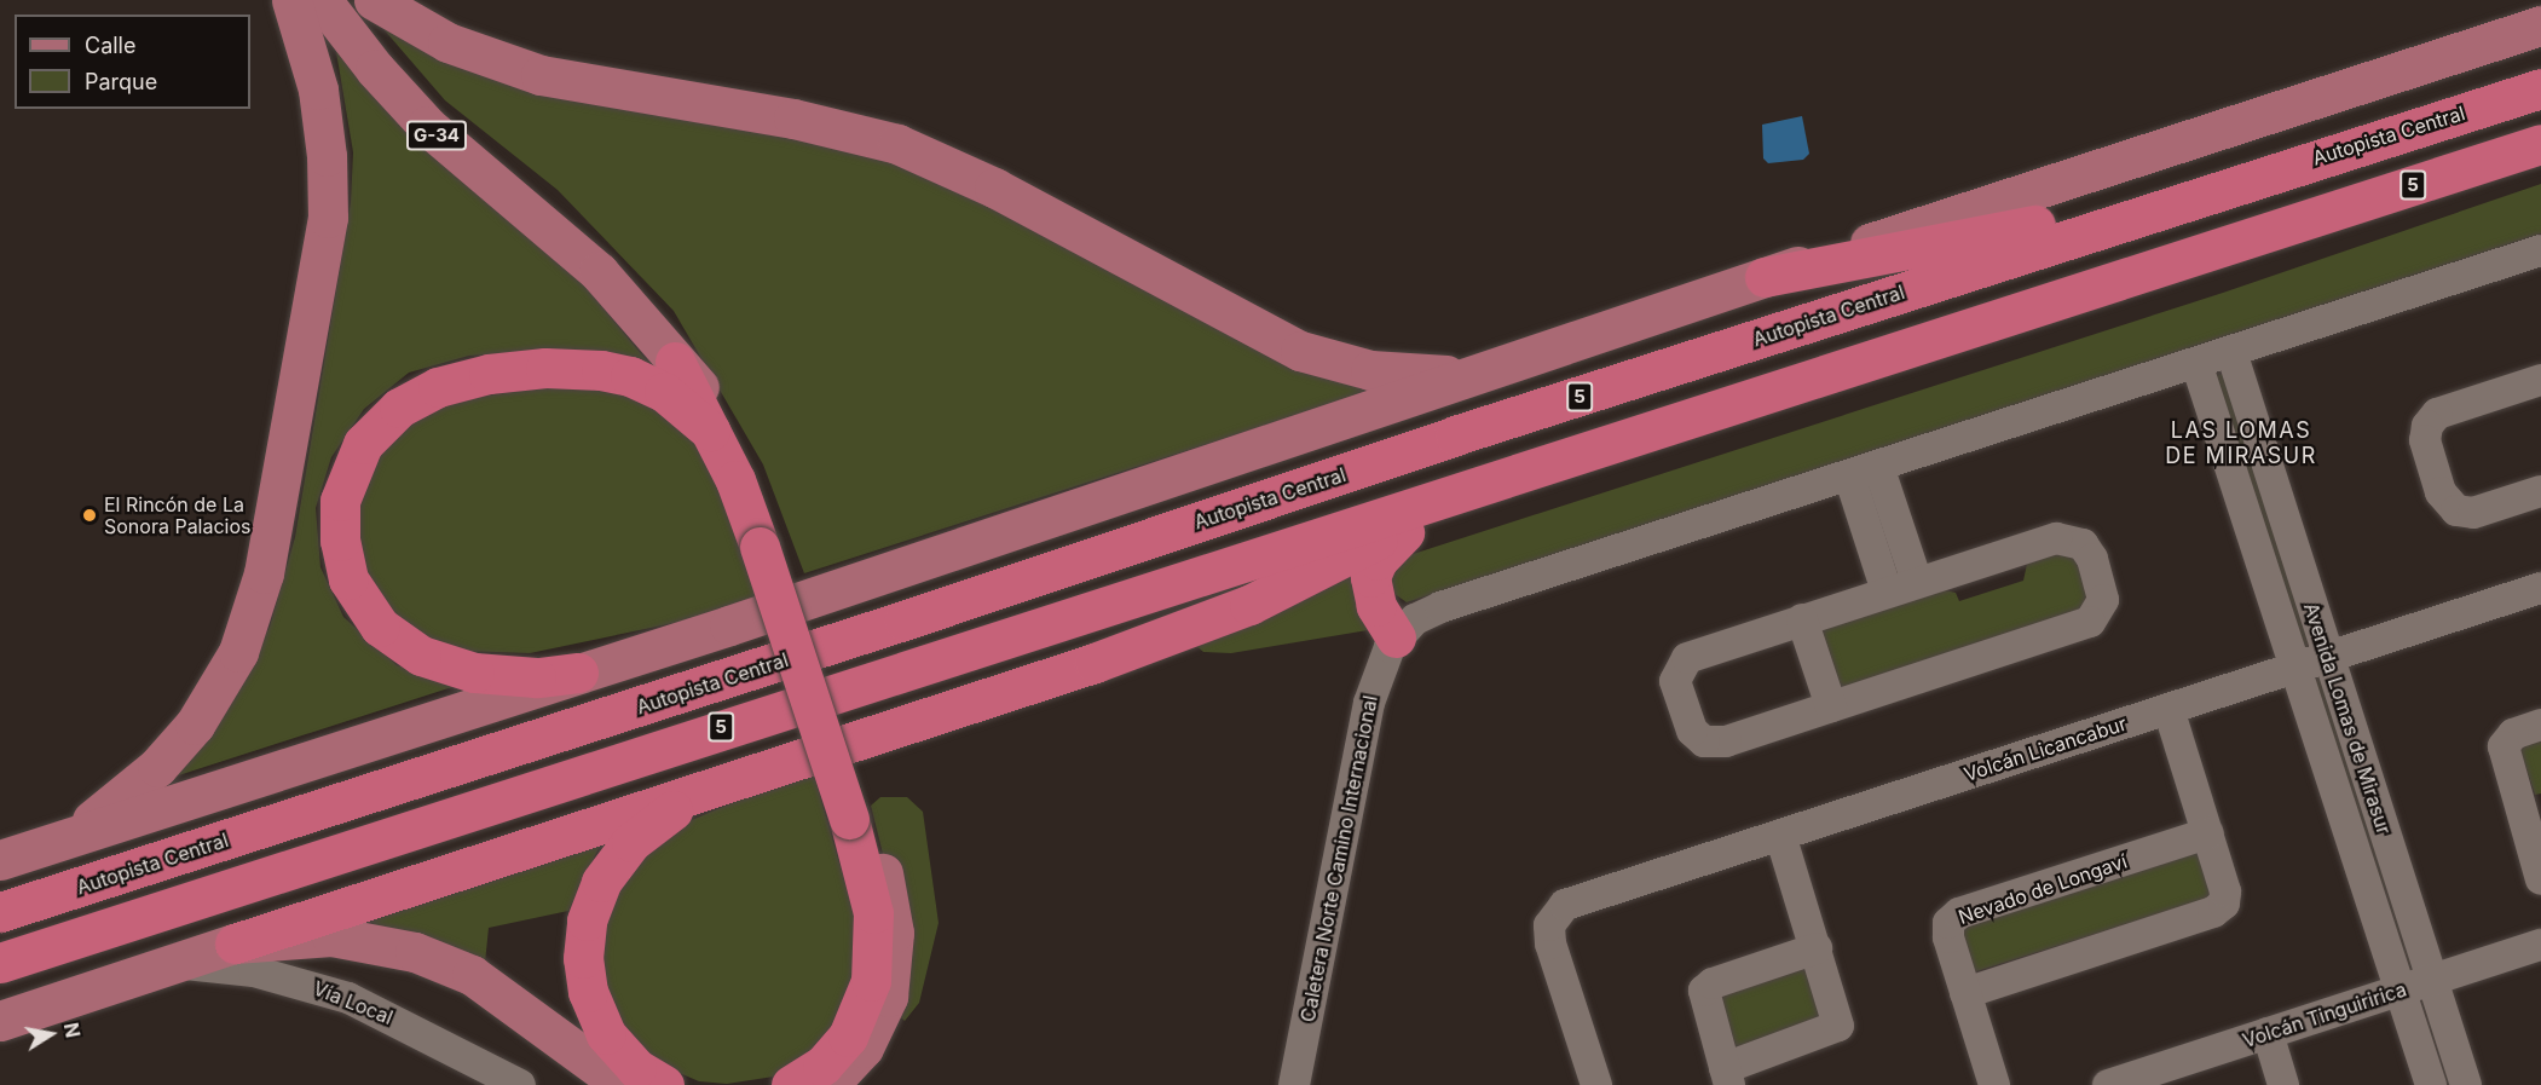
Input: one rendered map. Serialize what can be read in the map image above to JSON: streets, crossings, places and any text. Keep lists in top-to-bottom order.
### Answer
{
  "streets": {
    "highway": ["Autopista Central", "5"],
    "main road": ["G-34"],
    "street": [
      "Avenida Lomas de Mirasur",
      "Volcán Licancabur",
      "Caletera Norte Camino Internacional",
      "Nevado de Longaví",
      "Vía Local",
      "Volcán Tinguiririca"
    ]
  },
  "crossings": [
    ["Avenida Lomas de Mirasur", "Volcán Licancabur"],
    ["Avenida Lomas de Mirasur", "Volcán Tinguiririca"]
  ],
  "districts": ["LAS LOMAS DE MIRASUR"],
  "places": ["El Rincón de La Sonora Palacios"],
  "legend": ["Calle", "Parque"],
  "north": "right"
}
